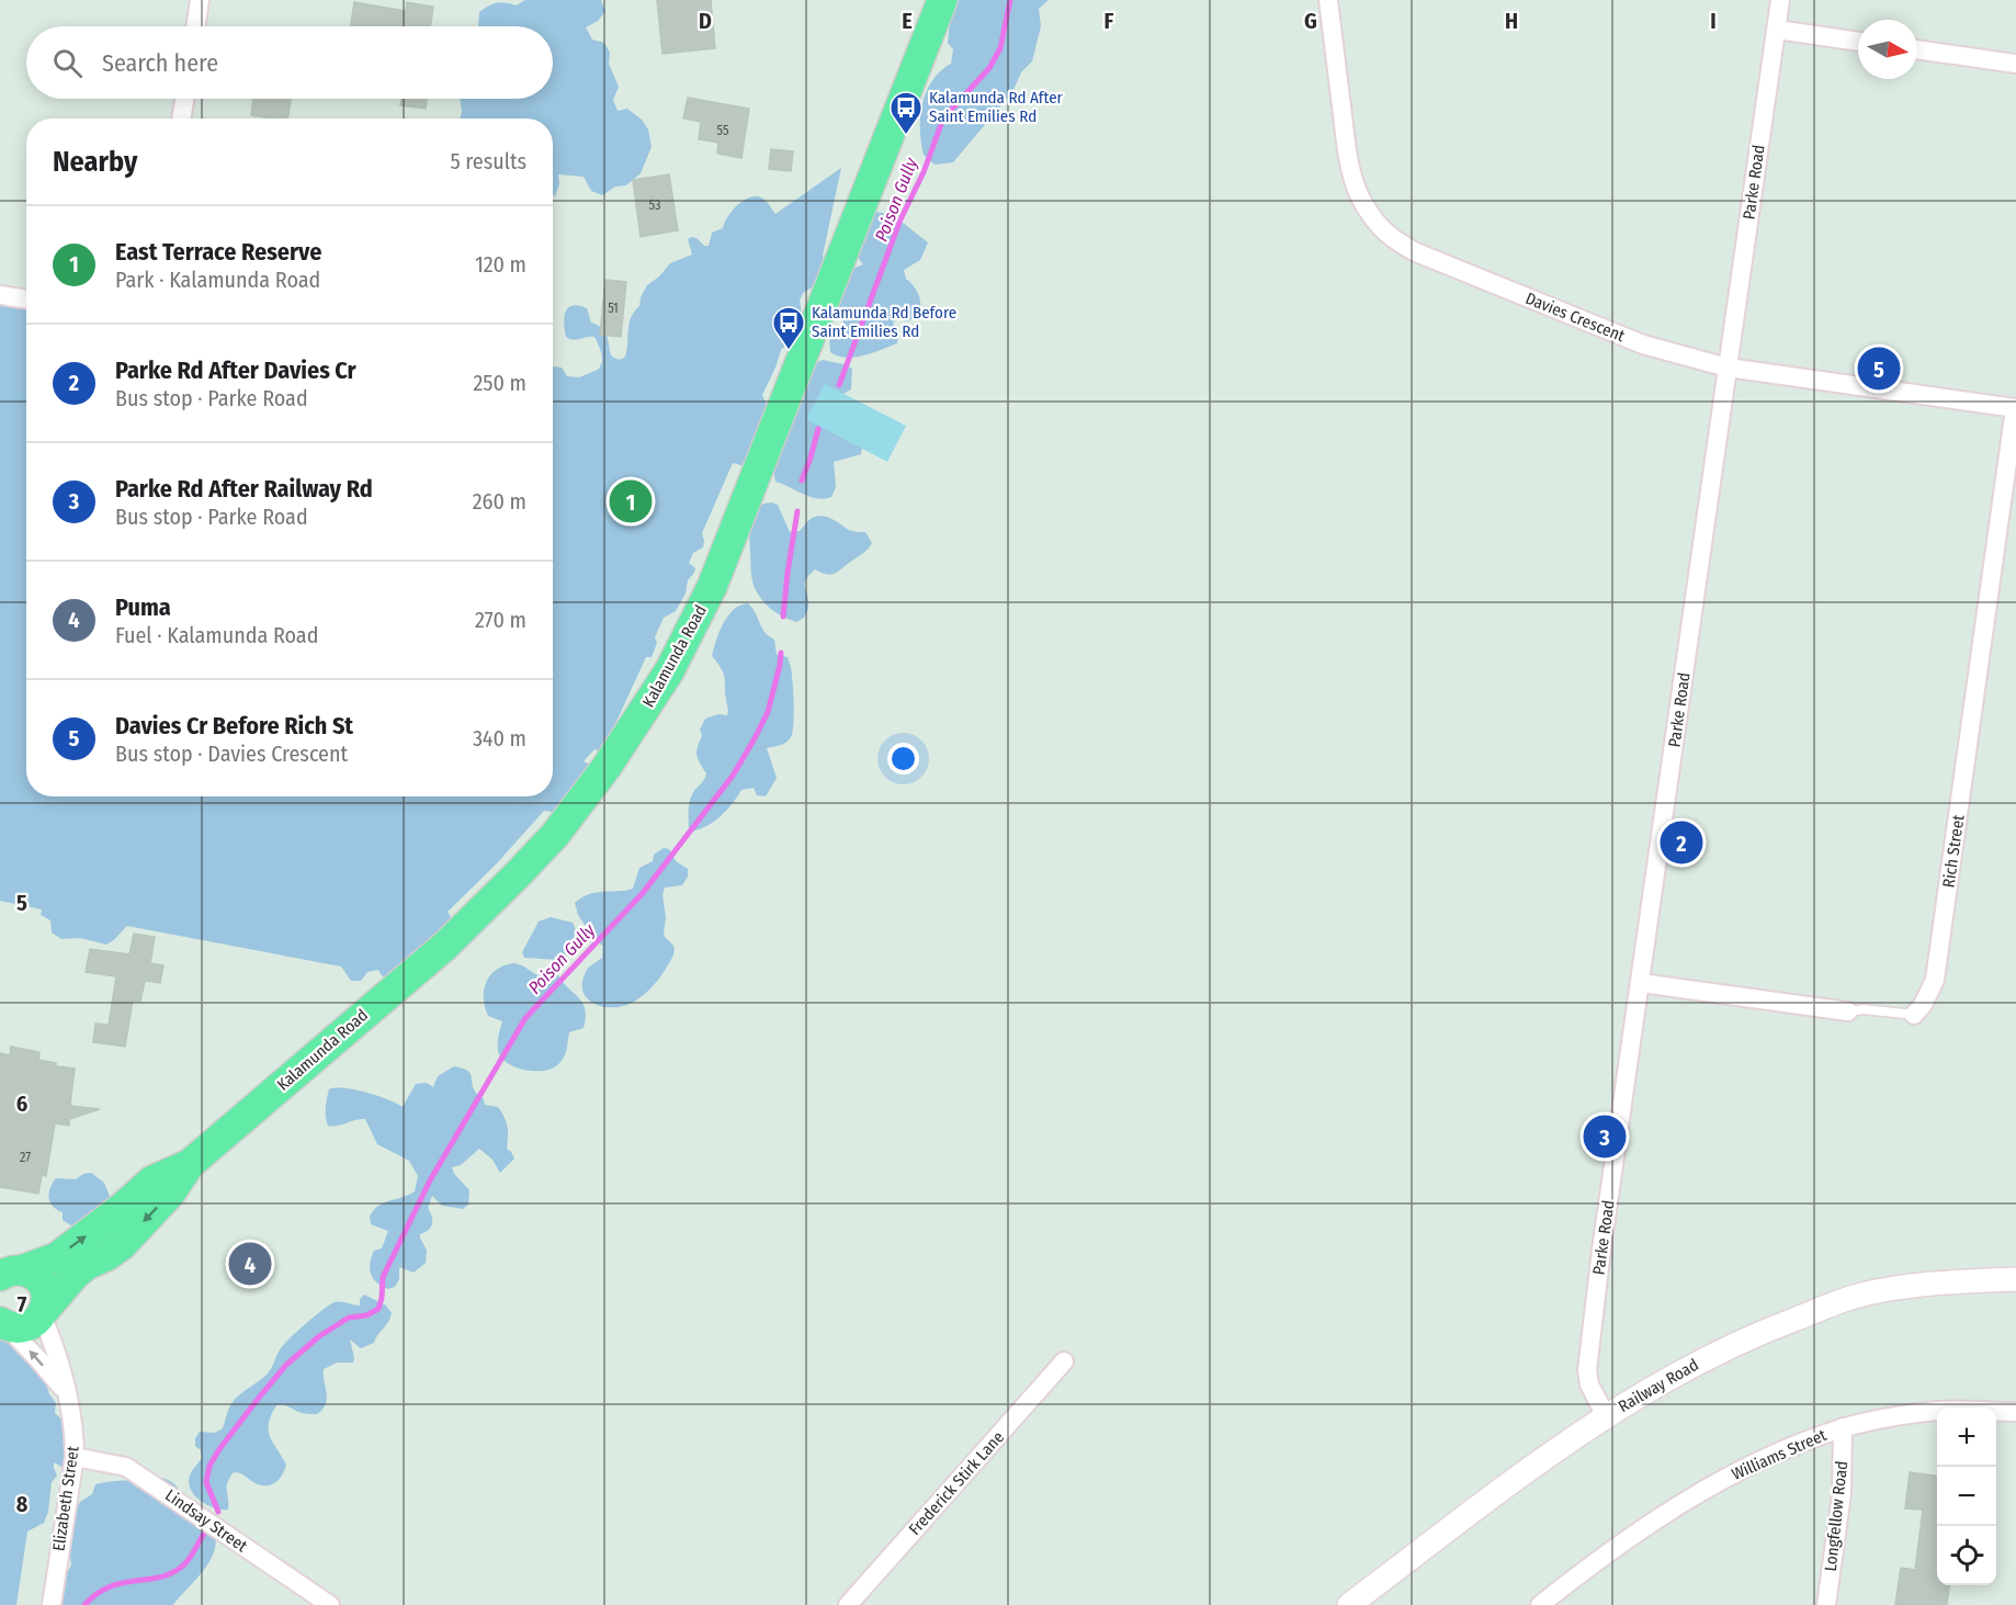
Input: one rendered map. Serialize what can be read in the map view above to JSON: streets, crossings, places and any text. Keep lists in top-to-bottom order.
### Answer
{
  "streets": {
    "main road": ["Kalamunda Road"],
    "street": [
      "Parke Road",
      "Davies Crescent",
      "Rich Street",
      "Railway Road",
      "Williams Street",
      "Frederick Stirk Lane",
      "Elizabeth Street",
      "Longfellow Road",
      "Lindsay Street"
    ]
  },
  "crossings": [
    ["Parke Road", "Davies Crescent"],
    ["Parke Road", "Rich Street"],
    ["Parke Road", "Railway Road"],
    ["Davies Crescent", "Rich Street"],
    ["Kalamunda Road", "Elizabeth Street"],
    ["Williams Street", "Longfellow Road"],
    ["Elizabeth Street", "Lindsay Street"]
  ],
  "water": ["Poison Gully"],
  "places": {
    "bus stop": ["Kalamunda Rd After Saint Emilies Rd", "Kalamunda Rd Before Saint Emilies Rd"]
  },
  "house_numbers": [
    "55",
    "53",
    "51",
    "27"
  ],
  "north": "right",
  "page": {
    "search": "Search here",
    "heading": ["Nearby", "5 results"],
    "list": [
      {
        "mark": "1",
        "name": "East Terrace Reserve",
        "note": "Park · Kalamunda Road",
        "value": "120 m"
      },
      {
        "mark": "2",
        "name": "Parke Rd After Davies Cr",
        "note": "Bus stop · Parke Road",
        "value": "250 m"
      },
      {
        "mark": "3",
        "name": "Parke Rd After Railway Rd",
        "note": "Bus stop · Parke Road",
        "value": "260 m"
      },
      {
        "mark": "4",
        "name": "Puma",
        "note": "Fuel · Kalamunda Road",
        "value": "270 m"
      },
      {
        "mark": "5",
        "name": "Davies Cr Before Rich St",
        "note": "Bus stop · Davies Crescent",
        "value": "340 m"
      }
    ],
    "pins": [
      "5",
      "1",
      "2",
      "3",
      "4"
    ],
    "map_buttons": ["+", "−"]
  },
  "grid": {
    "columns": [
      "D",
      "E",
      "F",
      "G",
      "H",
      "I"
    ],
    "rows": [
      "5",
      "6",
      "7",
      "8"
    ]
  }
}
